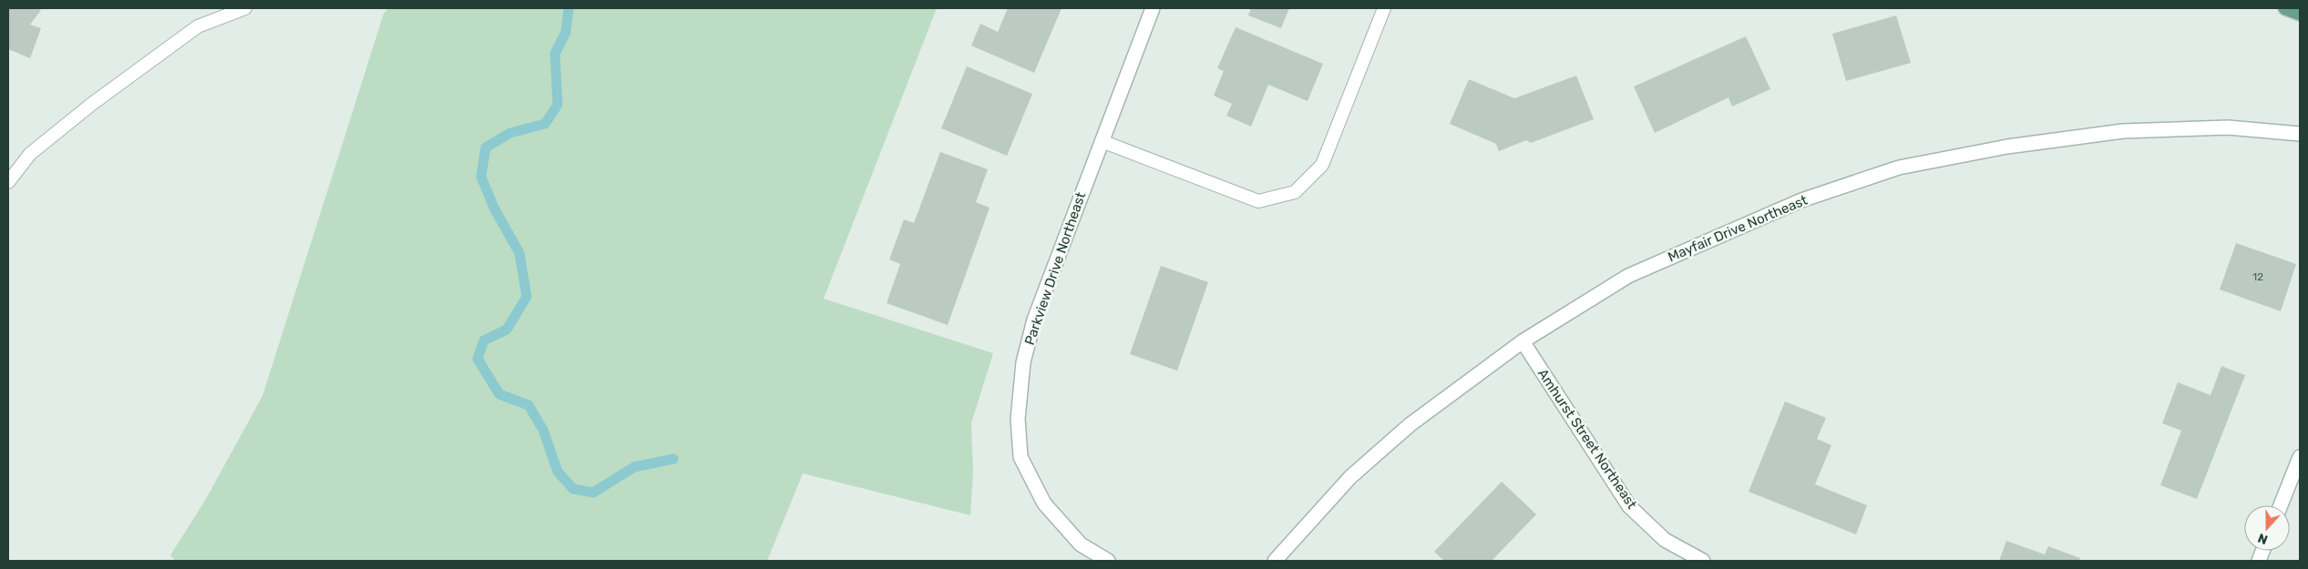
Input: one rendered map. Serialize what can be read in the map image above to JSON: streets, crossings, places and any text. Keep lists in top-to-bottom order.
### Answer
{
  "streets": {
    "street": ["Mayfair Drive Northeast", "Parkview Drive Northeast", "Amhurst Street Northeast"]
  },
  "crossings": [
    ["Mayfair Drive Northeast", "Amhurst Street Northeast"]
  ],
  "house_numbers": ["12"],
  "north": "bottom"
}
